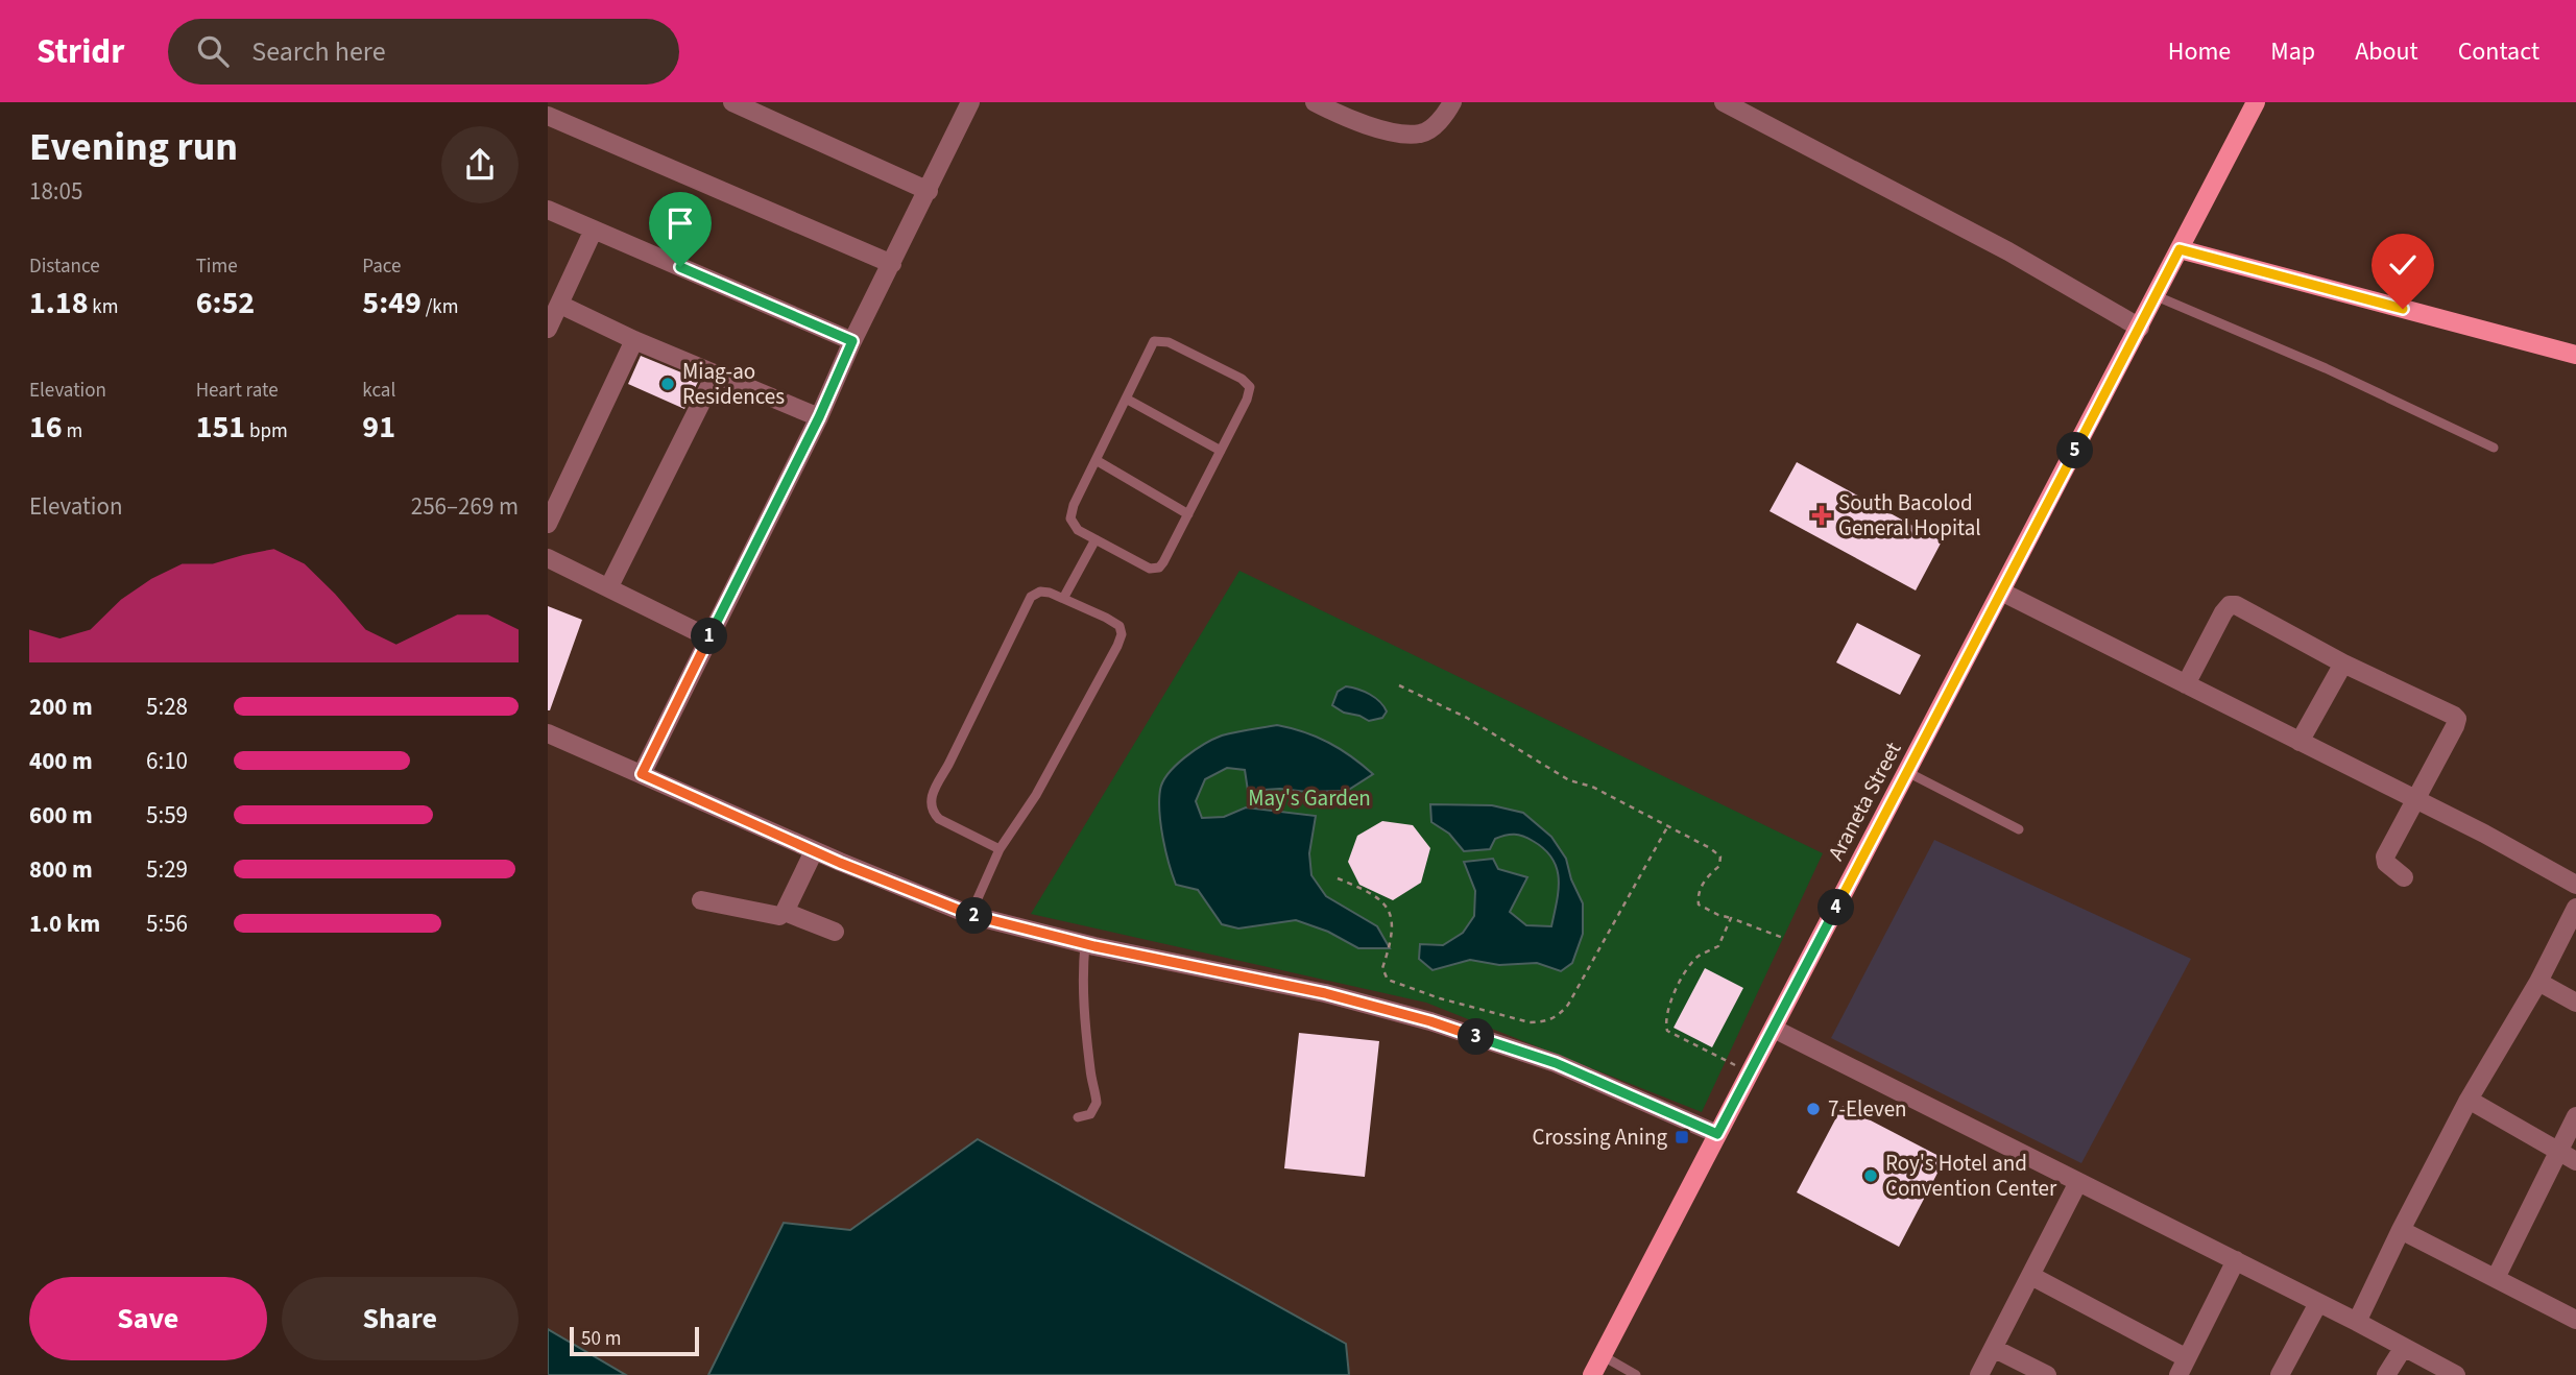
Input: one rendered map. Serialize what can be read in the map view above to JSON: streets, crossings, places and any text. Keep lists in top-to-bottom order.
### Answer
{
  "streets": {
    "main road": ["Araneta Street"]
  },
  "parks": ["May's Garden"],
  "places": {
    "other": ["Miag-ao Residences", "7-Eleven", "Roy's Hotel and Convention Center"],
    "health": ["South Bacolod General Hopital"],
    "transit": ["Crossing Aning"]
  },
  "scale_bar": "50 m",
  "page": {
    "header": "Stridr",
    "search": "Search here",
    "nav": [
      "Home",
      "Map",
      "About",
      "Contact"
    ],
    "heading": ["Evening run", "18:05"],
    "stats": [
      ["Distance", "1.18 km"],
      ["Time", "6:52"],
      ["Pace", "5:49 /km"],
      ["Elevation", "16 m"],
      ["Heart rate", "151 bpm"],
      ["kcal", "91"]
    ],
    "pins": [
      "5",
      "1",
      "4",
      "2",
      "3"
    ],
    "chart": ["Elevation", "256–269 m"],
    "list": [
      {
        "name": "200 m",
        "note": "5:28"
      },
      {
        "name": "400 m",
        "note": "6:10"
      },
      {
        "name": "600 m",
        "note": "5:59"
      },
      {
        "name": "800 m",
        "note": "5:29"
      },
      {
        "name": "1.0 km",
        "note": "5:56"
      }
    ],
    "buttons": ["Save", "Share"],
    "scale": "50 m"
  }
}
